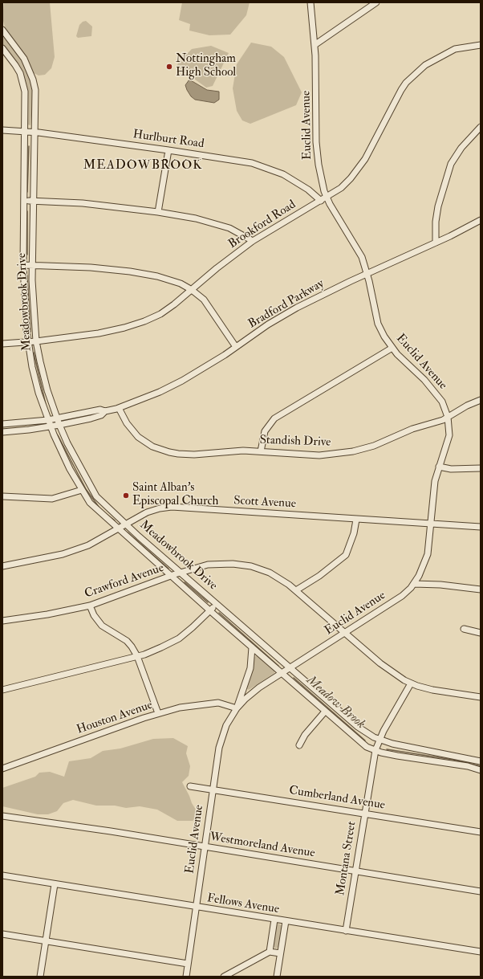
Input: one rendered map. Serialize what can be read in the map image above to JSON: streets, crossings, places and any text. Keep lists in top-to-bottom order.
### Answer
{
  "streets": {
    "street": [
      "Euclid Avenue",
      "Hurlburt Road",
      "Brookford Road",
      "Meadowbrook Drive",
      "Bradford Parkway",
      "Standish Drive",
      "Scott Avenue",
      "Crawford Avenue",
      "Houston Avenue",
      "Cumberland Avenue",
      "Westmoreland Avenue",
      "Montana Street",
      "Fellows Avenue"
    ]
  },
  "crossings": [
    ["Euclid Avenue", "Brookford Road"],
    ["Euclid Avenue", "Meadowbrook Drive"],
    ["Euclid Avenue", "Bradford Parkway"],
    ["Euclid Avenue", "Standish Drive"],
    ["Euclid Avenue", "Scott Avenue"],
    ["Euclid Avenue", "Crawford Avenue"],
    ["Euclid Avenue", "Houston Avenue"],
    ["Euclid Avenue", "Cumberland Avenue"],
    ["Euclid Avenue", "Westmoreland Avenue"],
    ["Euclid Avenue", "Fellows Avenue"],
    ["Hurlburt Road", "Brookford Road"],
    ["Hurlburt Road", "Meadowbrook Drive"],
    ["Brookford Road", "Meadowbrook Drive"],
    ["Meadowbrook Drive", "Bradford Parkway"],
    ["Meadowbrook Drive", "Scott Avenue"],
    ["Meadowbrook Drive", "Crawford Avenue"],
    ["Meadowbrook Drive", "Montana Street"],
    ["Bradford Parkway", "Standish Drive"],
    ["Crawford Avenue", "Montana Street"],
    ["Cumberland Avenue", "Montana Street"],
    ["Westmoreland Avenue", "Montana Street"],
    ["Montana Street", "Fellows Avenue"]
  ],
  "districts": ["MEADOWBROOK"],
  "water": ["Meadow Brook"],
  "places": ["Nottingham High School", "Saint Alban's Episcopal Church"]
}
